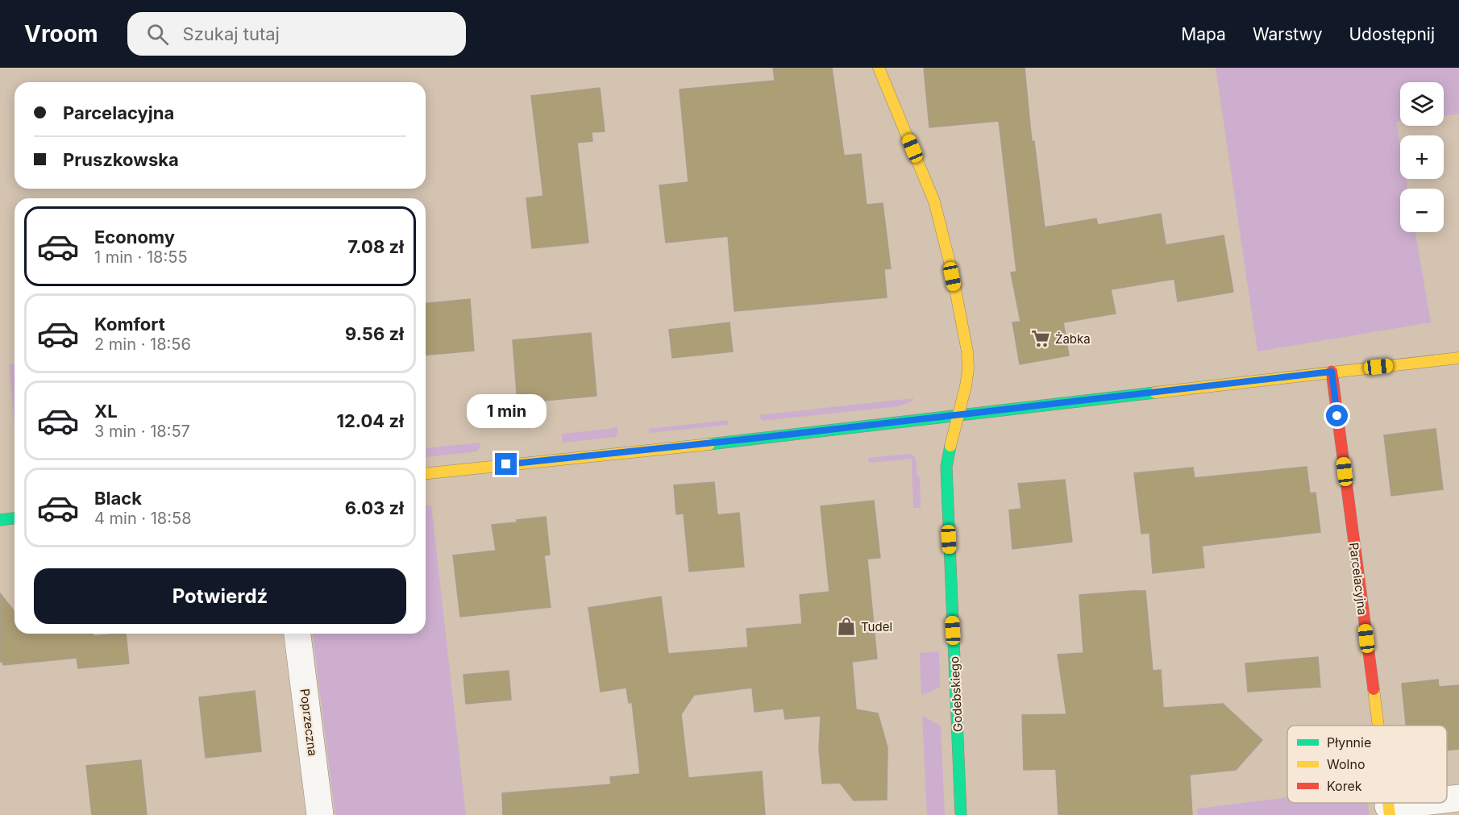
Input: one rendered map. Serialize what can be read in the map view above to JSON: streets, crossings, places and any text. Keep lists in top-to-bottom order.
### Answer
{
  "streets": {
    "street": ["Parcelacyjna", "Godebskiego", "Poprzeczna"]
  },
  "places": {
    "supermarket": ["Żabka"],
    "shop": ["Tudel"]
  },
  "legend": ["Płynnie", "Wolno", "Korek"],
  "page": {
    "header": "Vroom",
    "search": "Szukaj tutaj",
    "nav": ["Mapa", "Warstwy", "Udostępnij"],
    "map_buttons": ["+", "−"],
    "banner": ["Parcelacyjna", "Pruszkowska"],
    "list": [
      {
        "name": "Economy",
        "note": "1 min · 18:55",
        "value": "7.08 zł"
      },
      {
        "name": "Komfort",
        "note": "2 min · 18:56",
        "value": "9.56 zł"
      },
      {
        "name": "XL",
        "note": "3 min · 18:57",
        "value": "12.04 zł"
      },
      {
        "name": "Black",
        "note": "4 min · 18:58",
        "value": "6.03 zł"
      }
    ],
    "bubble": "1 min",
    "buttons": "Potwierdź"
  }
}
